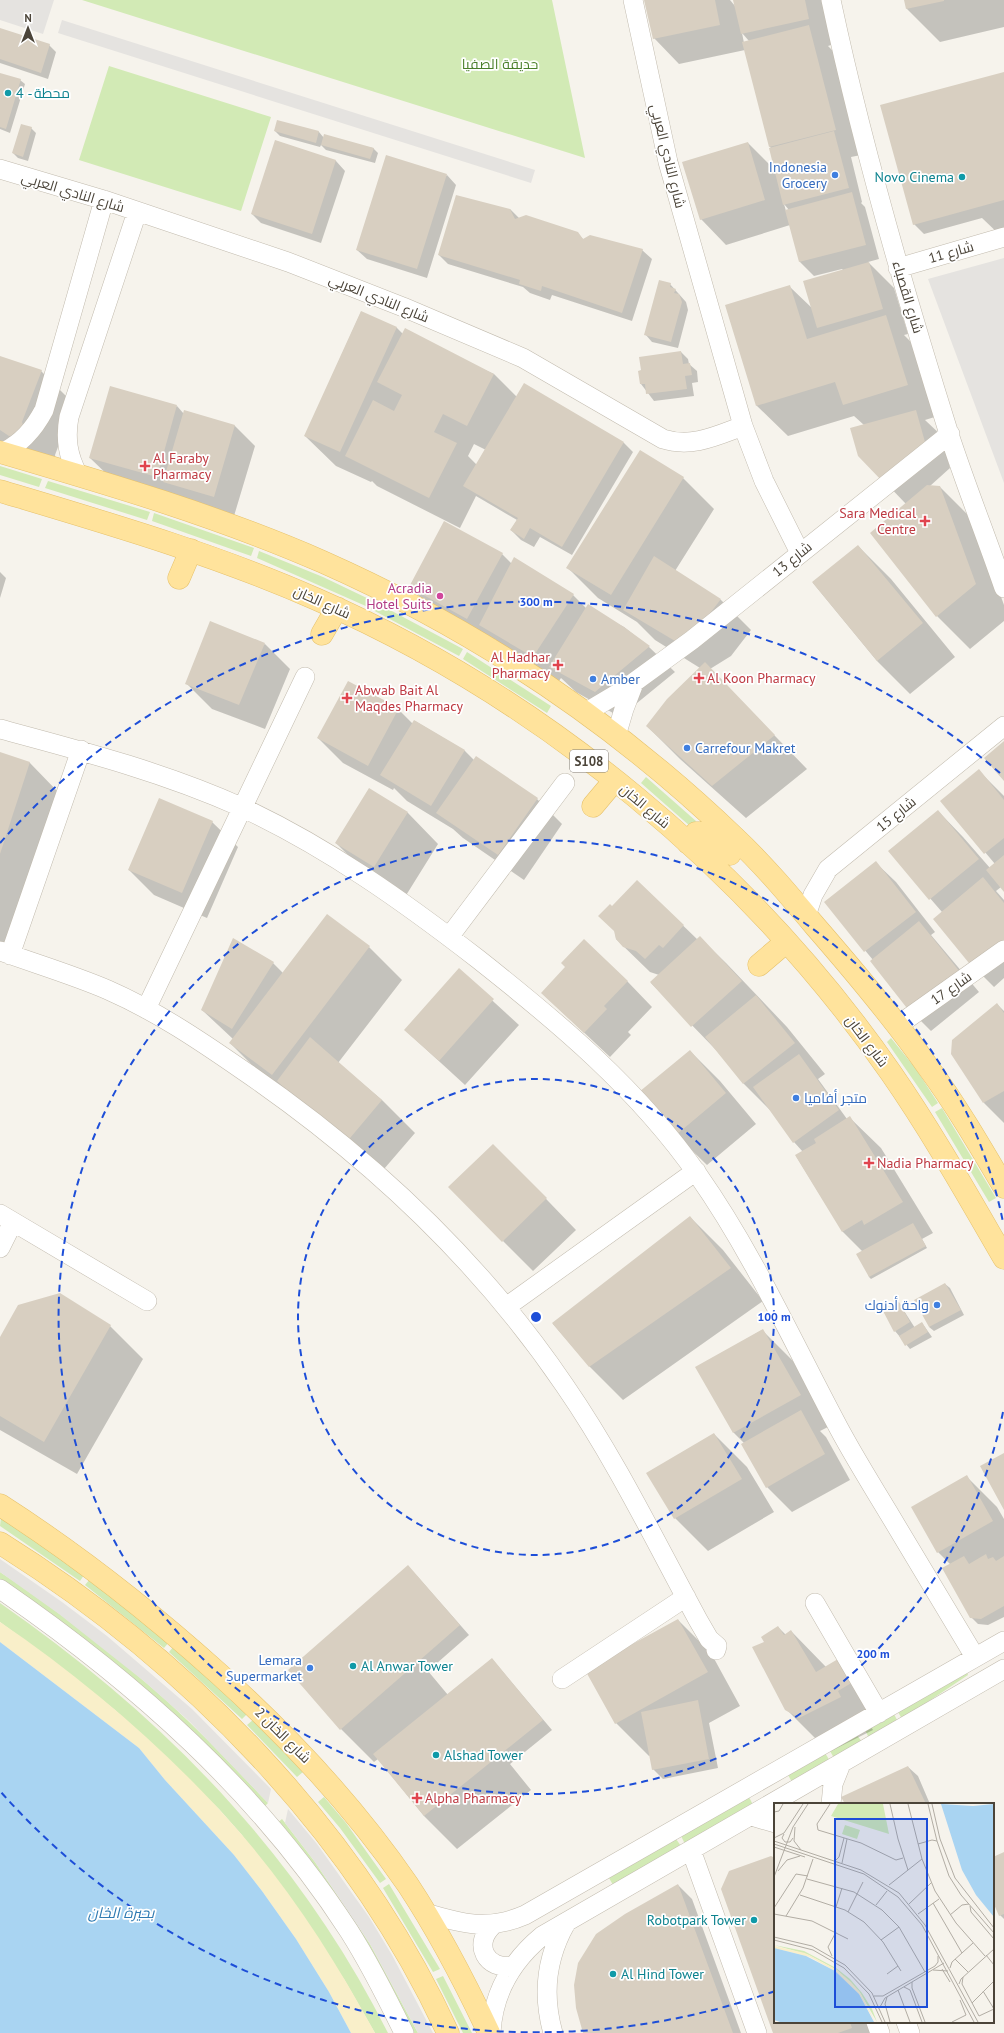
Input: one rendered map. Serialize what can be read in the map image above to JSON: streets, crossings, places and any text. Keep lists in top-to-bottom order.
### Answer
{
  "streets": {
    "main road": ["شارع الخان", "S108", "شارع الخان 2"],
    "street": [
      "شارع النادي العربي",
      "شارع 11",
      "شارع القصباء",
      "شارع 13",
      "شارع 15",
      "شارع 17"
    ]
  },
  "crossings": [
    ["شارع النادي العربي", "شارع 13"],
    ["شارع 11", "شارع القصباء"],
    ["شارع القصباء", "شارع 13"],
    ["شارع 13", "S108"],
    ["S108", "شارع 15"],
    ["S108", "شارع 17"]
  ],
  "water": ["بحيرة الخان"],
  "parks": ["حديقة الصفيا"],
  "places": {
    "other": [
      "محطة - 4",
      "Indonesia Grocery",
      "Novo Cinema",
      "Acradia Hotel Suits",
      "Amber",
      "Carrefour Makret",
      "متجر أفاميا",
      "واحة أدنوك",
      "Al Anwar Tower",
      "Lemara Supermarket",
      "Alshad Tower",
      "Robotpark Tower",
      "Al Hind Tower"
    ],
    "health": [
      "Al Faraby Pharmacy",
      "Sara Medical Centre",
      "Al Hadhar Pharmacy",
      "Al Koon Pharmacy",
      "Abwab Bait Al Maqdes Pharmacy",
      "Nadia Pharmacy",
      "Alpha Pharmacy"
    ]
  },
  "north": "top",
  "rings": ["300 m", "100 m", "200 m"]
}
